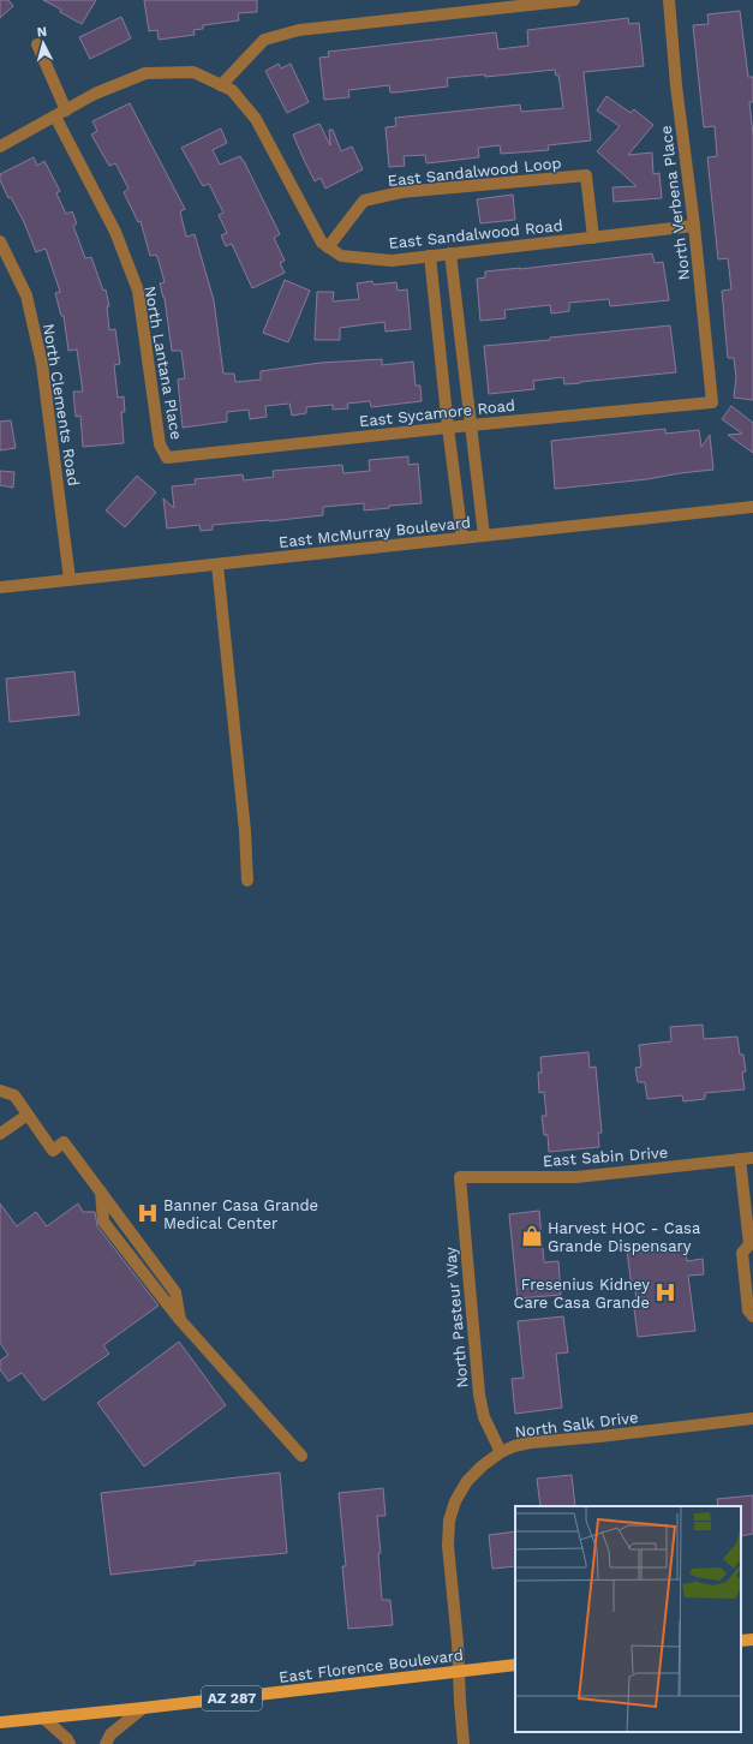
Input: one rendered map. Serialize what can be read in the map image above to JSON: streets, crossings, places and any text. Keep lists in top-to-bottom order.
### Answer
{
  "streets": {
    "main road": ["East Florence Boulevard", "AZ 287"],
    "street": [
      "East Sandalwood Loop",
      "North Verbena Place",
      "East Sandalwood Road",
      "North Lantana Place",
      "North Clements Road",
      "East Sycamore Road",
      "East McMurray Boulevard",
      "East Sabin Drive",
      "North Pasteur Way",
      "North Salk Drive"
    ]
  },
  "crossings": [
    ["East Sandalwood Loop", "East Sandalwood Road"],
    ["North Verbena Place", "East Sandalwood Road"],
    ["North Verbena Place", "East Sycamore Road"],
    ["North Lantana Place", "East Sycamore Road"],
    ["North Clements Road", "East McMurray Boulevard"],
    ["East Sabin Drive", "North Pasteur Way"],
    ["North Pasteur Way", "North Salk Drive"],
    ["North Salk Drive", "East Florence Boulevard"]
  ],
  "places": {
    "hospital": ["Banner Casa Grande Medical Center", "Fresenius Kidney Care Casa Grande"],
    "shop": ["Harvest HOC - Casa Grande Dispensary"]
  },
  "north": "top"
}
